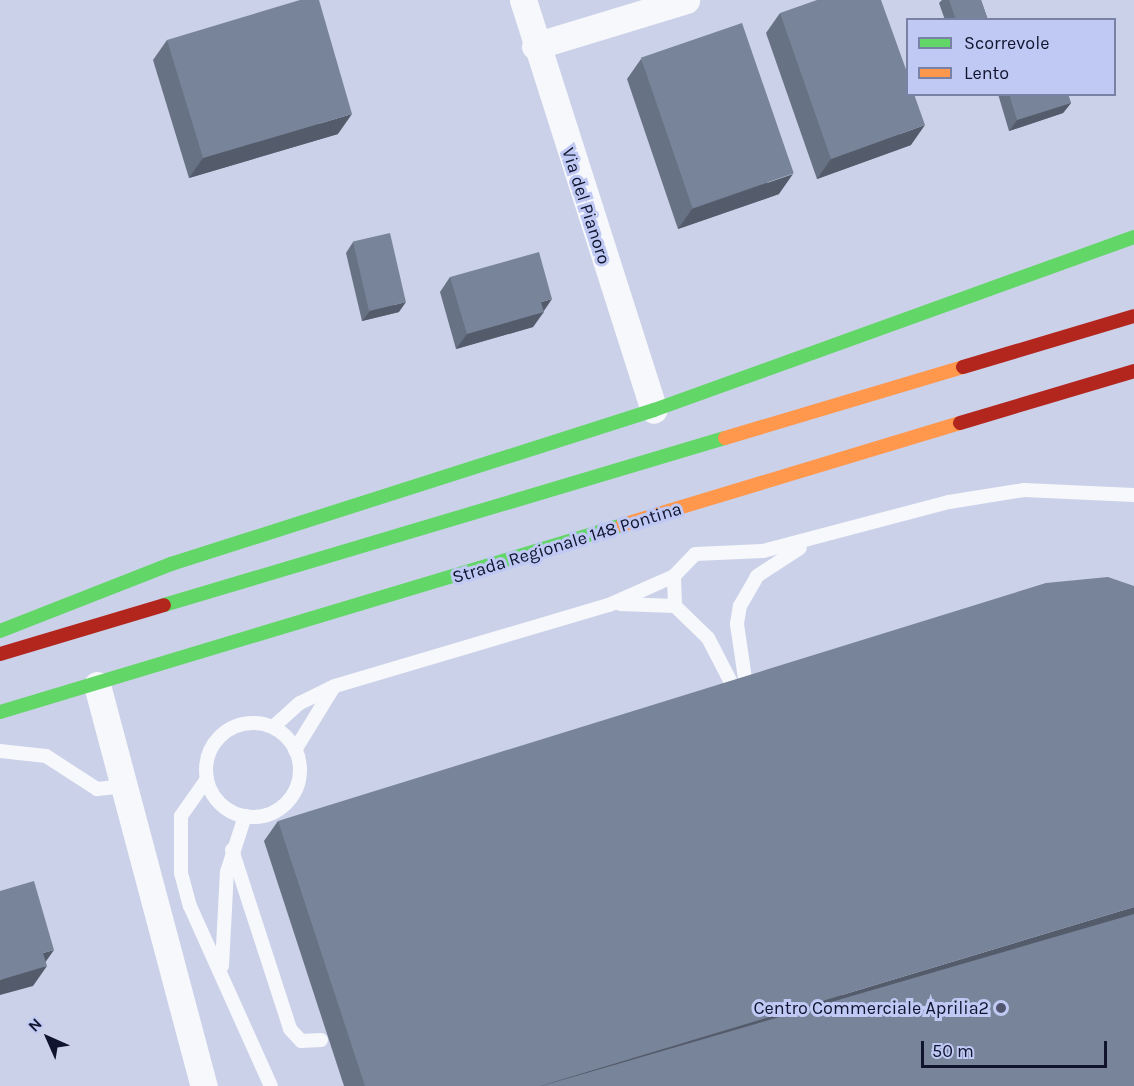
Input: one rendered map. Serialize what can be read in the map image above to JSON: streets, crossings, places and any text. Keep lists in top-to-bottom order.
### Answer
{
  "streets": {
    "main road": ["Strada Regionale 148 Pontina"],
    "street": ["Via del Pianoro"]
  },
  "places": ["Centro Commerciale Aprilia2"],
  "legend": ["Scorrevole", "Lento"],
  "scale_bar": "50 m",
  "north": "top left"
}
